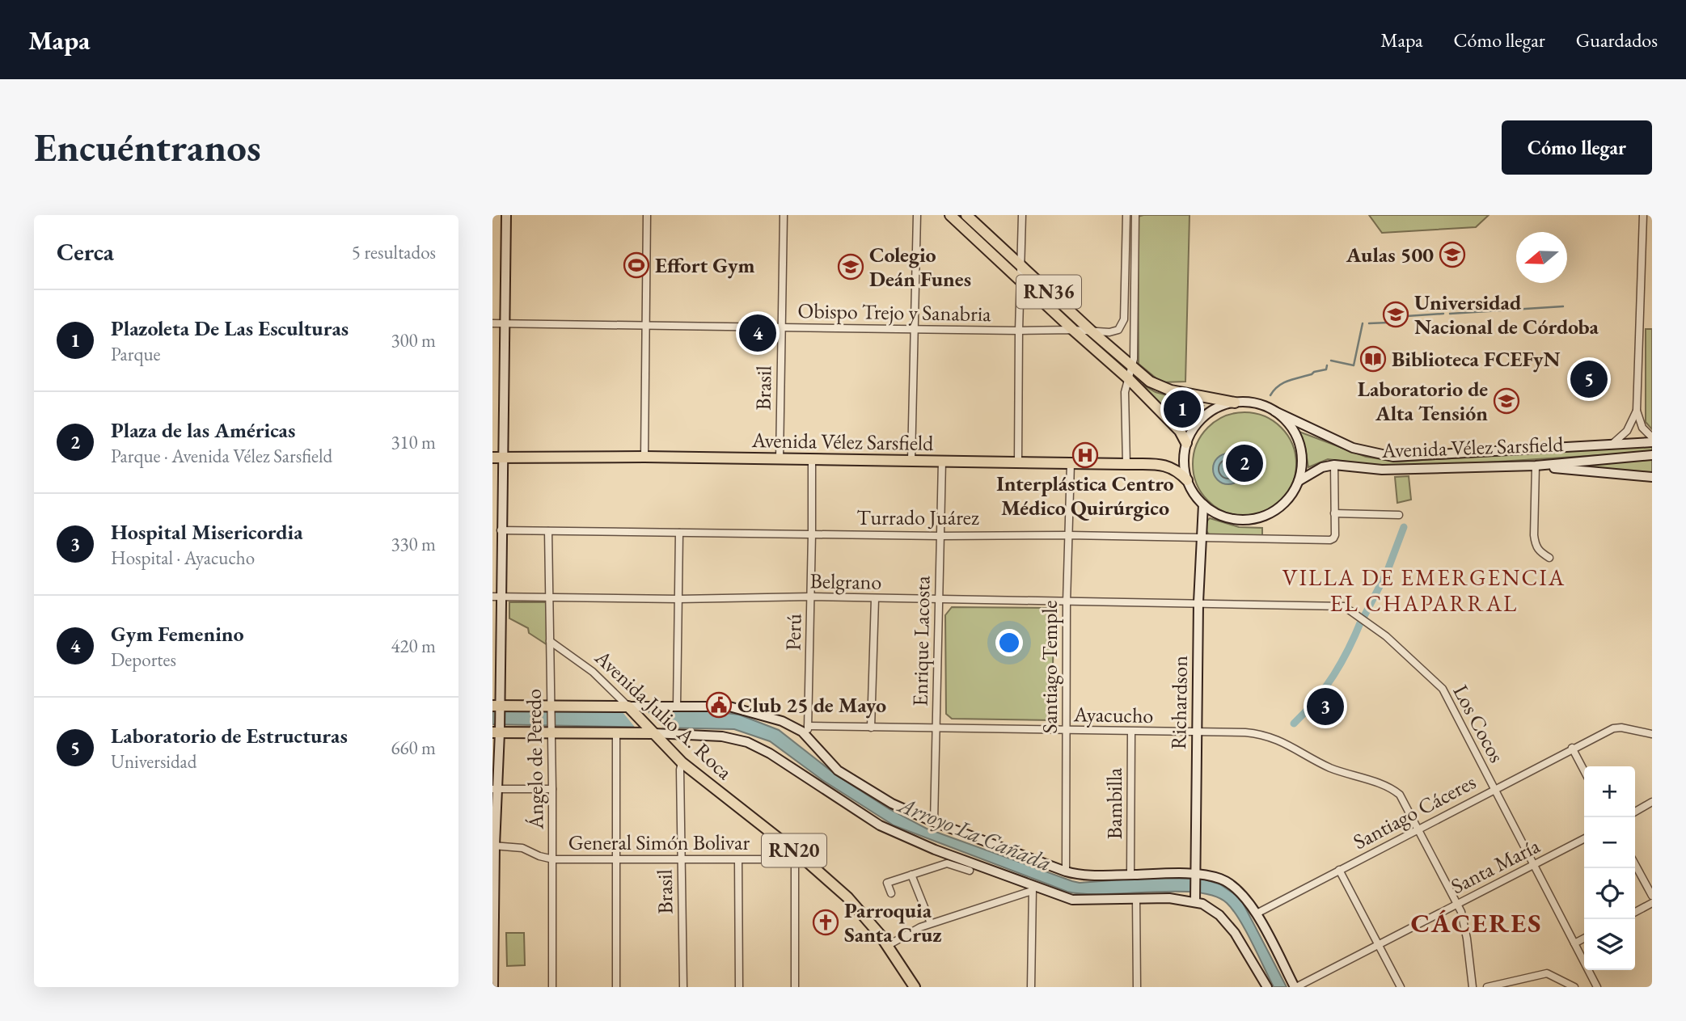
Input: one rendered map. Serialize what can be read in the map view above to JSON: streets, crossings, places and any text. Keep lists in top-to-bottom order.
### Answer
{
  "streets": {
    "main road": [
      "RN36",
      "Avenida Vélez Sarsfield",
      "Richardson",
      "Avenida Julio A. Roca",
      "RN20"
    ],
    "street": [
      "Obispo Trejo y Sanabria",
      "Brasil",
      "Turrado Juárez",
      "Belgrano",
      "Perú",
      "Enrique Lacosta",
      "Santiago Temple",
      "Ayacucho",
      "Los Cocos",
      "Ángelo de Peredo",
      "Bambilla",
      "Santiago Cáceres",
      "General Simón Bolivar",
      "Santa María"
    ]
  },
  "crossings": [
    ["RN36", "Obispo Trejo y Sanabria"],
    ["RN36", "Avenida Vélez Sarsfield"],
    ["RN36", "Richardson"],
    ["Obispo Trejo y Sanabria", "Brasil"],
    ["Brasil", "Avenida Vélez Sarsfield"],
    ["Brasil", "Avenida Julio A. Roca"],
    ["Brasil", "General Simón Bolivar"],
    ["Avenida Vélez Sarsfield", "Perú"],
    ["Avenida Vélez Sarsfield", "Enrique Lacosta"],
    ["Avenida Vélez Sarsfield", "Santiago Temple"],
    ["Avenida Vélez Sarsfield", "Richardson"],
    ["Turrado Juárez", "Perú"],
    ["Turrado Juárez", "Enrique Lacosta"],
    ["Turrado Juárez", "Santiago Temple"],
    ["Turrado Juárez", "Richardson"],
    ["Turrado Juárez", "Ángelo de Peredo"],
    ["Belgrano", "Perú"],
    ["Belgrano", "Enrique Lacosta"],
    ["Belgrano", "Santiago Temple"],
    ["Belgrano", "Richardson"],
    ["Belgrano", "Los Cocos"],
    ["Belgrano", "Ángelo de Peredo"],
    ["Perú", "Ayacucho"],
    ["Enrique Lacosta", "Ayacucho"],
    ["Santiago Temple", "Ayacucho"],
    ["Richardson", "Ayacucho"],
    ["Richardson", "Los Cocos"],
    ["Avenida Julio A. Roca", "Ángelo de Peredo"],
    ["Avenida Julio A. Roca", "General Simón Bolivar"],
    ["Ayacucho", "Bambilla"],
    ["Ayacucho", "Santiago Cáceres"],
    ["Ayacucho", "Santa María"],
    ["Los Cocos", "Santiago Cáceres"],
    ["Los Cocos", "Santa María"],
    ["Ángelo de Peredo", "General Simón Bolivar"]
  ],
  "districts": ["VILLA DE EMERGENCIA EL CHAPARRAL", "CÁCERES"],
  "water": ["Arroyo La Cañada"],
  "places": {
    "school or university": [
      "Aulas 500",
      "Colegio Deán Funes",
      "Universidad Nacional de Córdoba",
      "Laboratorio de Alta Tensión"
    ],
    "sports": ["Effort Gym"],
    "library": ["Biblioteca FCEFyN"],
    "hospital": ["Interplástica Centro Médico Quirúrgico"],
    "public building": ["Club 25 de Mayo"],
    "church": ["Parroquia Santa Cruz"]
  },
  "north": "left",
  "page": {
    "header": "Mapa",
    "nav": ["Mapa", "Cómo llegar", "Guardados"],
    "buttons": "Cómo llegar",
    "title": "Encuéntranos",
    "heading": ["Cerca", "5 resultados"],
    "list": [
      {
        "mark": "1",
        "name": "Plazoleta De Las Esculturas",
        "note": "Parque",
        "value": "300 m"
      },
      {
        "mark": "2",
        "name": "Plaza de las Américas",
        "note": "Parque · Avenida Vélez Sarsfield",
        "value": "310 m"
      },
      {
        "mark": "3",
        "name": "Hospital Misericordia",
        "note": "Hospital · Ayacucho",
        "value": "330 m"
      },
      {
        "mark": "4",
        "name": "Gym Femenino",
        "note": "Deportes",
        "value": "420 m"
      },
      {
        "mark": "5",
        "name": "Laboratorio de Estructuras",
        "note": "Universidad",
        "value": "660 m"
      }
    ],
    "pins": [
      "4",
      "5",
      "1",
      "2",
      "3"
    ],
    "map_buttons": ["+", "−"]
  }
}
